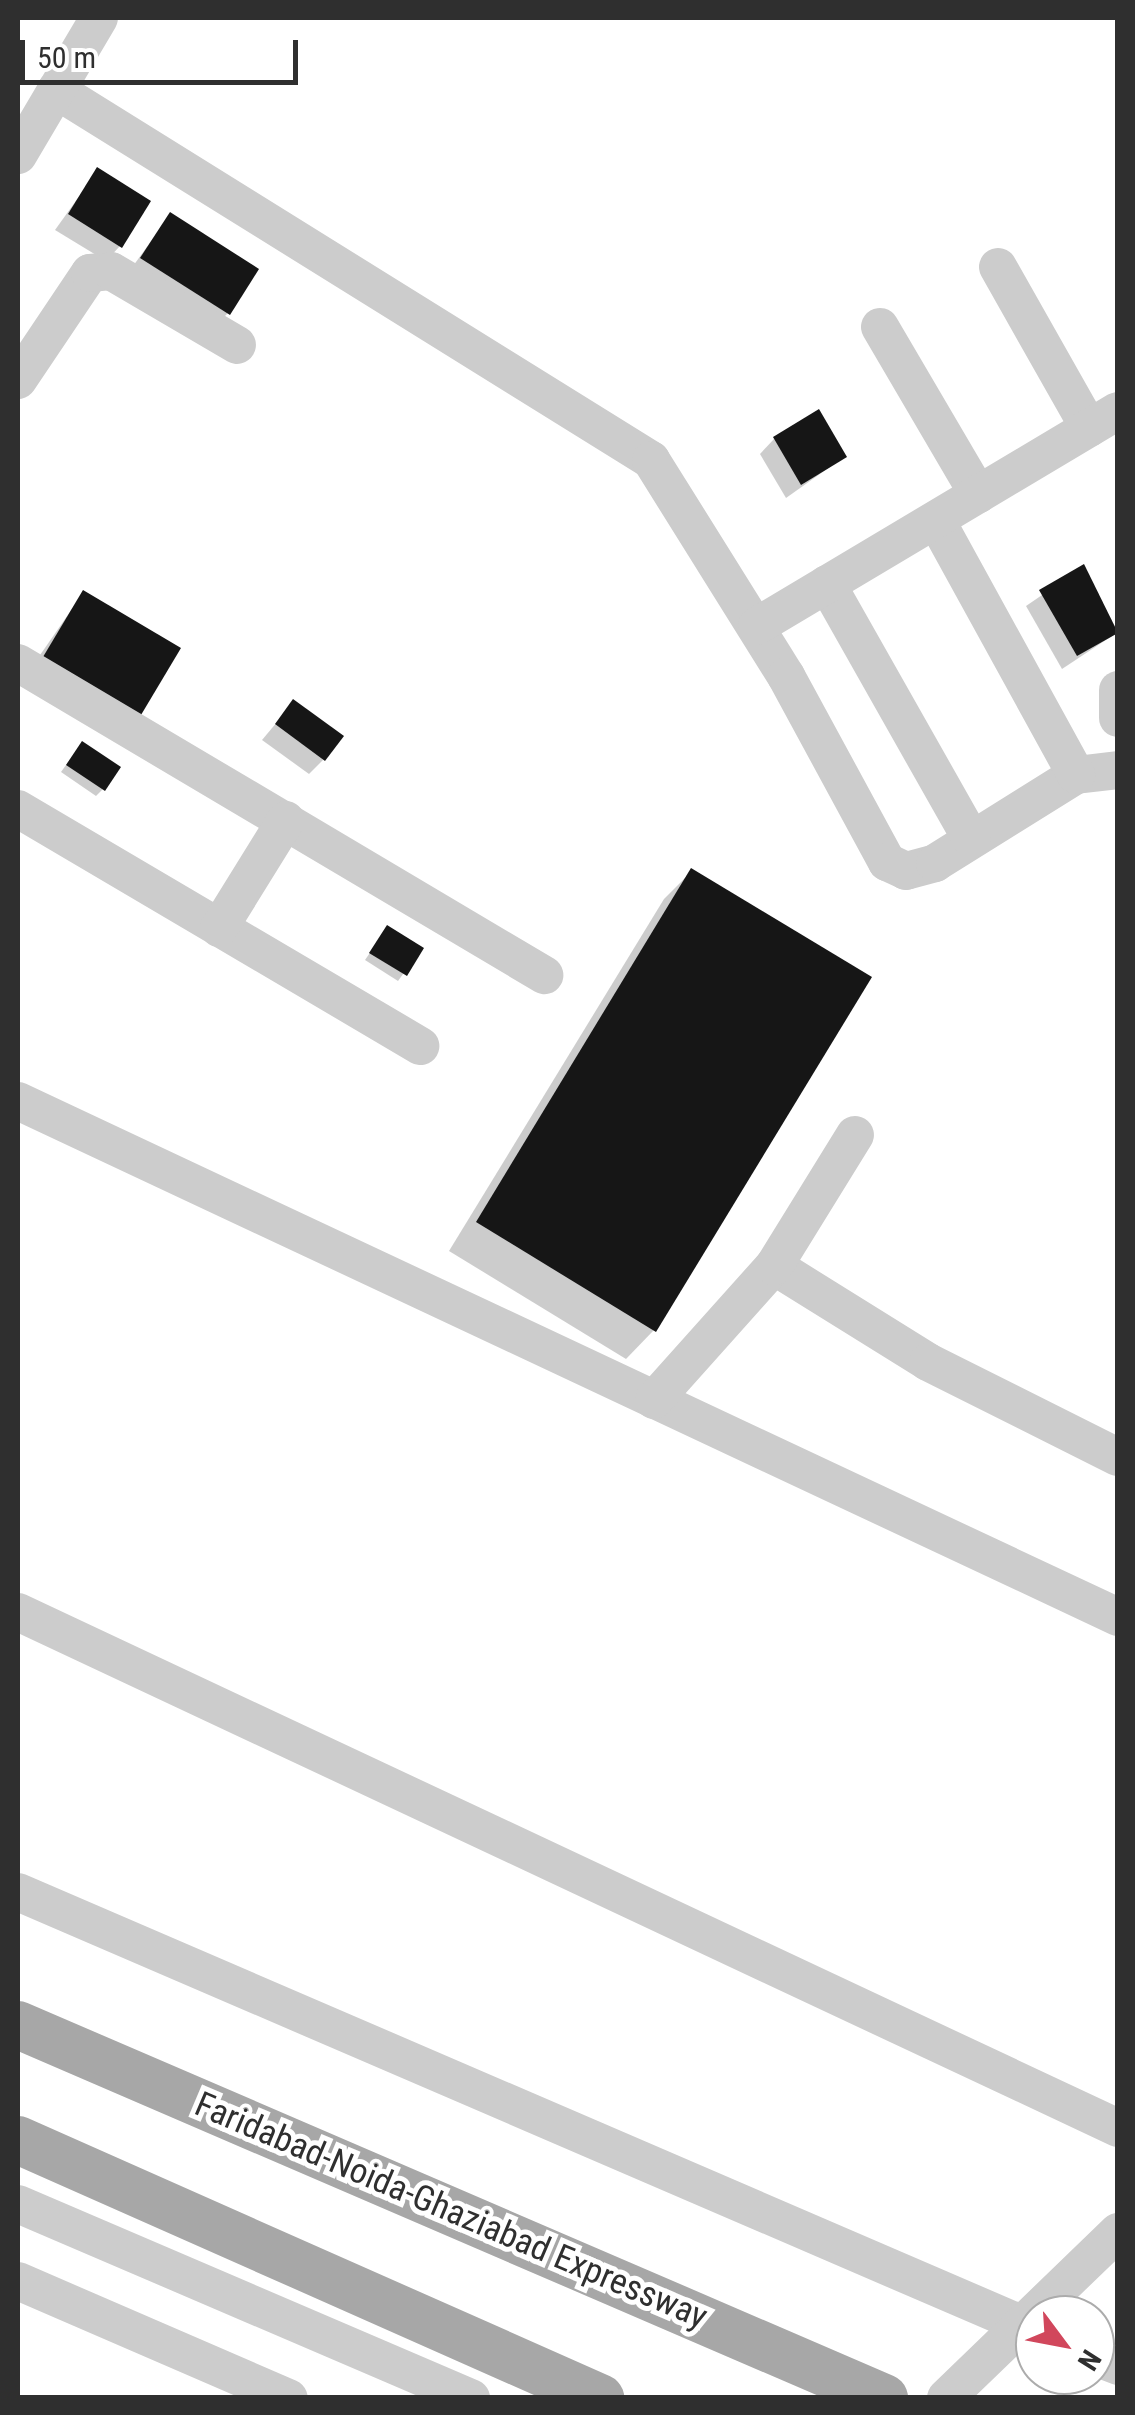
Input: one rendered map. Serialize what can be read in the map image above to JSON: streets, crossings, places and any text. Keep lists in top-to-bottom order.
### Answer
{
  "streets": {
    "main road": ["Faridabad-Noida-Ghaziabad Expressway"]
  },
  "scale_bar": "50 m",
  "north": "bottom right"
}
